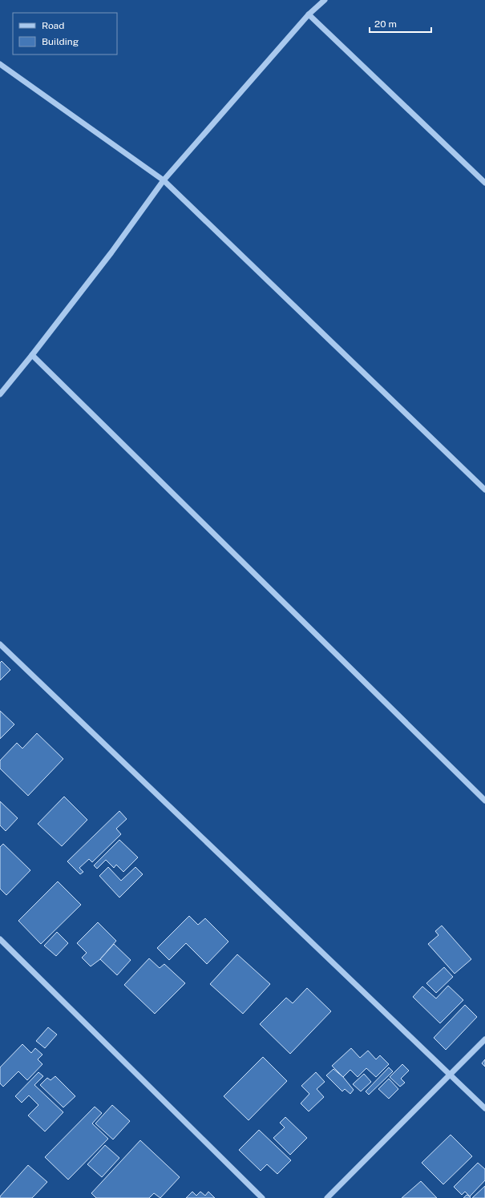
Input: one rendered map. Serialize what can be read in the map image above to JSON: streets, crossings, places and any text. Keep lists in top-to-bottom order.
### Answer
{
  "legend": ["Road", "Building"],
  "scale_bar": "20 m"
}
